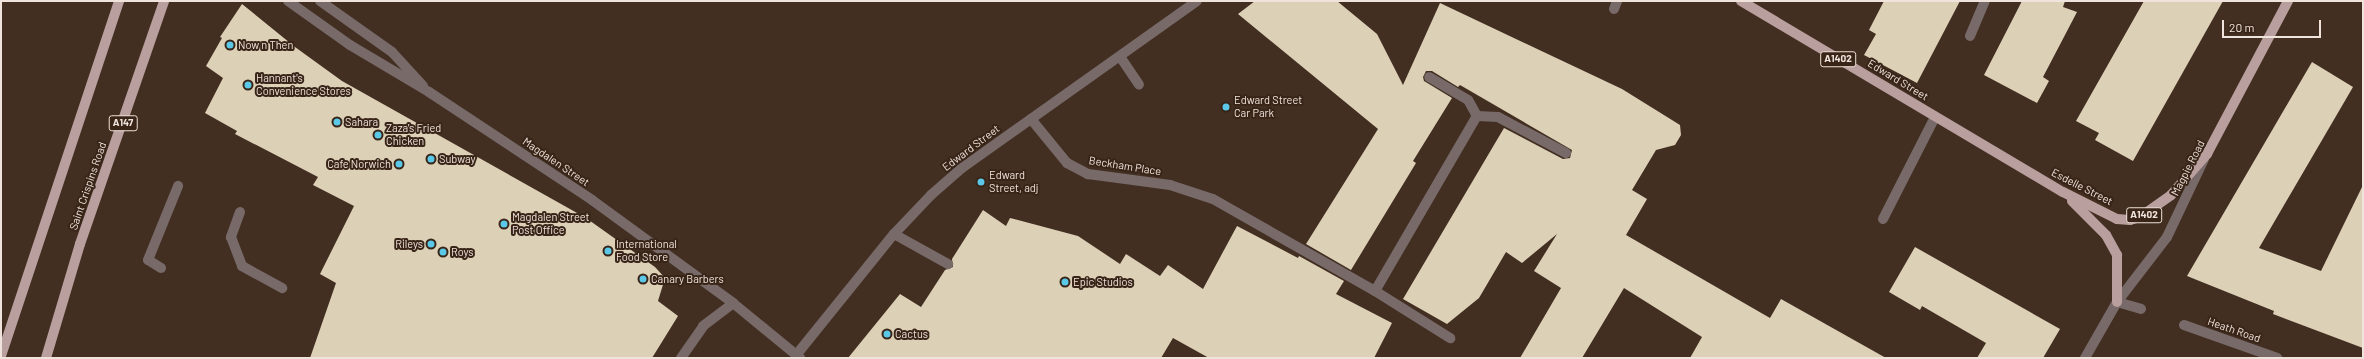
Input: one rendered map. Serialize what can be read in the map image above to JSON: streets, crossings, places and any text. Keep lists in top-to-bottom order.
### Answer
{
  "streets": {
    "main road": [
      "A1402",
      "Edward Street",
      "A147",
      "Magpie Road",
      "Saint Crispins Road",
      "Esdelle Street"
    ],
    "street": ["Magdalen Street", "Beckham Place", "Heath Road"]
  },
  "crossings": [
    ["A1402", "Magpie Road"],
    ["A1402", "Esdelle Street"],
    ["Edward Street", "Magdalen Street"],
    ["Edward Street", "Beckham Place"],
    ["Edward Street", "Esdelle Street"],
    ["Magpie Road", "Esdelle Street"]
  ],
  "places": [
    "Now n Then",
    "Hannant's Convenience Stores",
    "Edward Street Car Park",
    "Sahara",
    "Zaza's Fried Chicken",
    "Subway",
    "Cafe Norwich",
    "Edward Street, adj",
    "Magdalen Street Post Office",
    "Rileys",
    "International Food Store",
    "Roys",
    "Canary Barbers",
    "Epic Studios",
    "Cactus"
  ],
  "scale_bar": "20 m"
}
